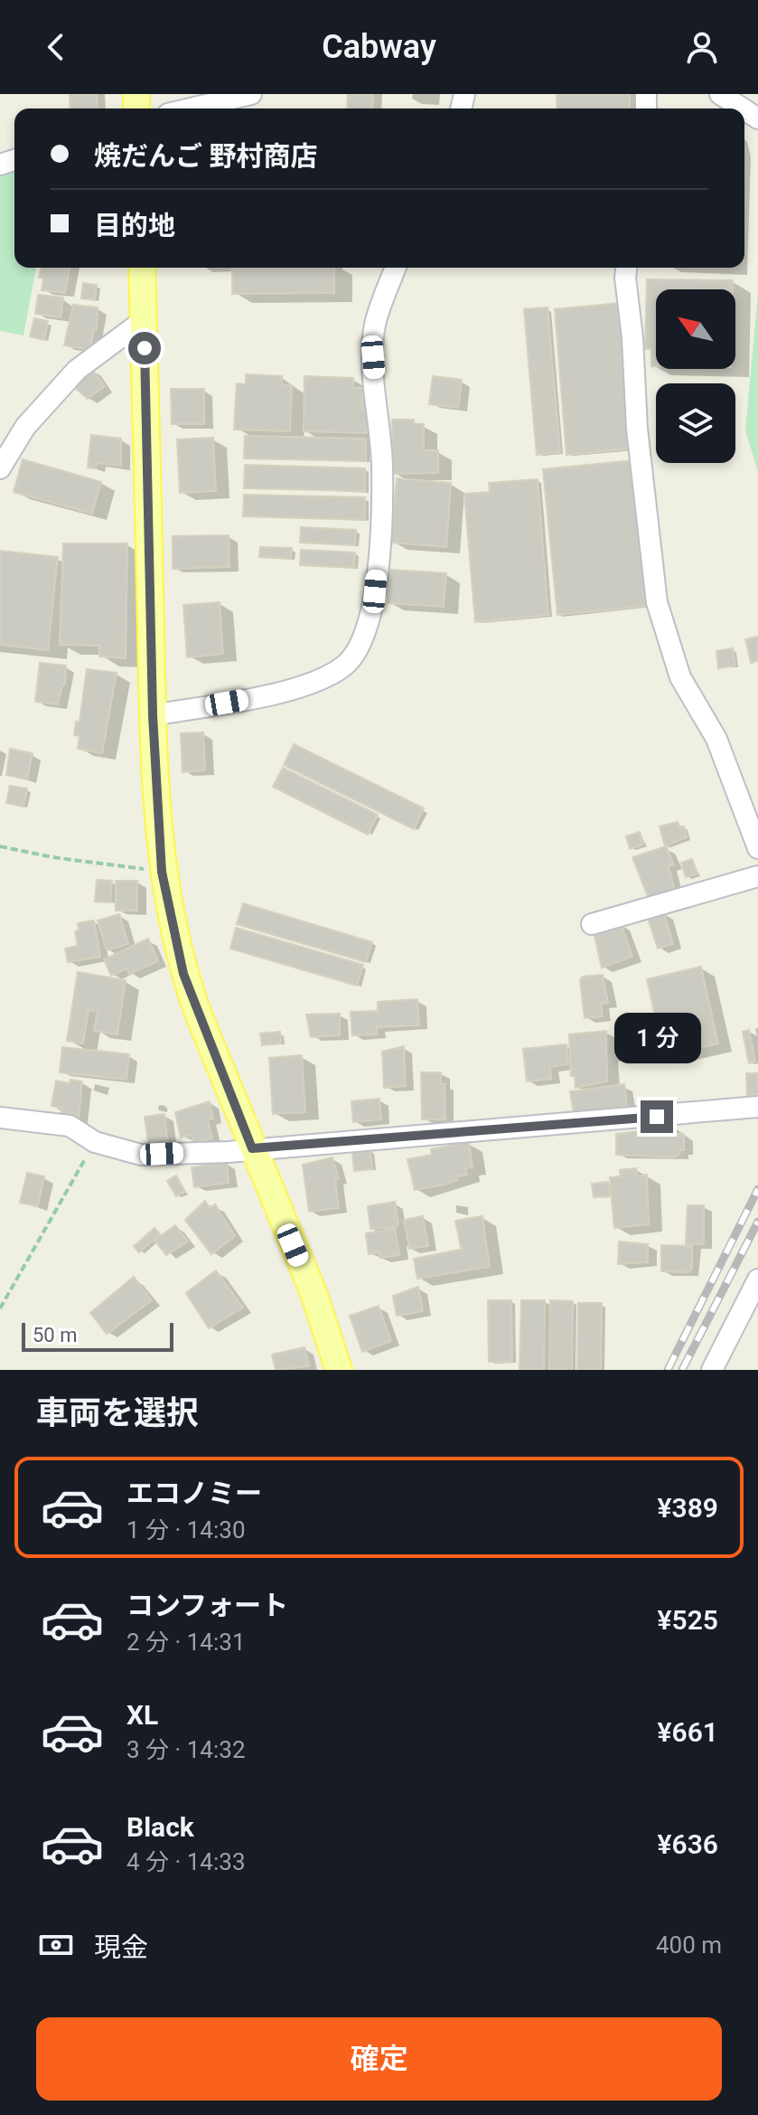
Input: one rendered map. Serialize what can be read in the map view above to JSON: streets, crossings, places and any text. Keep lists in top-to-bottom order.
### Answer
{
  "scale_bar": "50 m",
  "north": "top left",
  "page": {
    "header": "Cabway",
    "banner": ["焼だんご 野村商店", "目的地"],
    "bubble": "1 分",
    "scale": "50 m",
    "heading": "車両を選択",
    "list": [
      {
        "name": "エコノミー",
        "note": "1 分 · 14:30",
        "value": "¥389"
      },
      {
        "name": "コンフォート",
        "note": "2 分 · 14:31",
        "value": "¥525"
      },
      {
        "name": "XL",
        "note": "3 分 · 14:32",
        "value": "¥661"
      },
      {
        "name": "Black",
        "note": "4 分 · 14:33",
        "value": "¥636"
      }
    ],
    "pay": ["現金", "400 m"],
    "buttons": "確定"
  }
}
